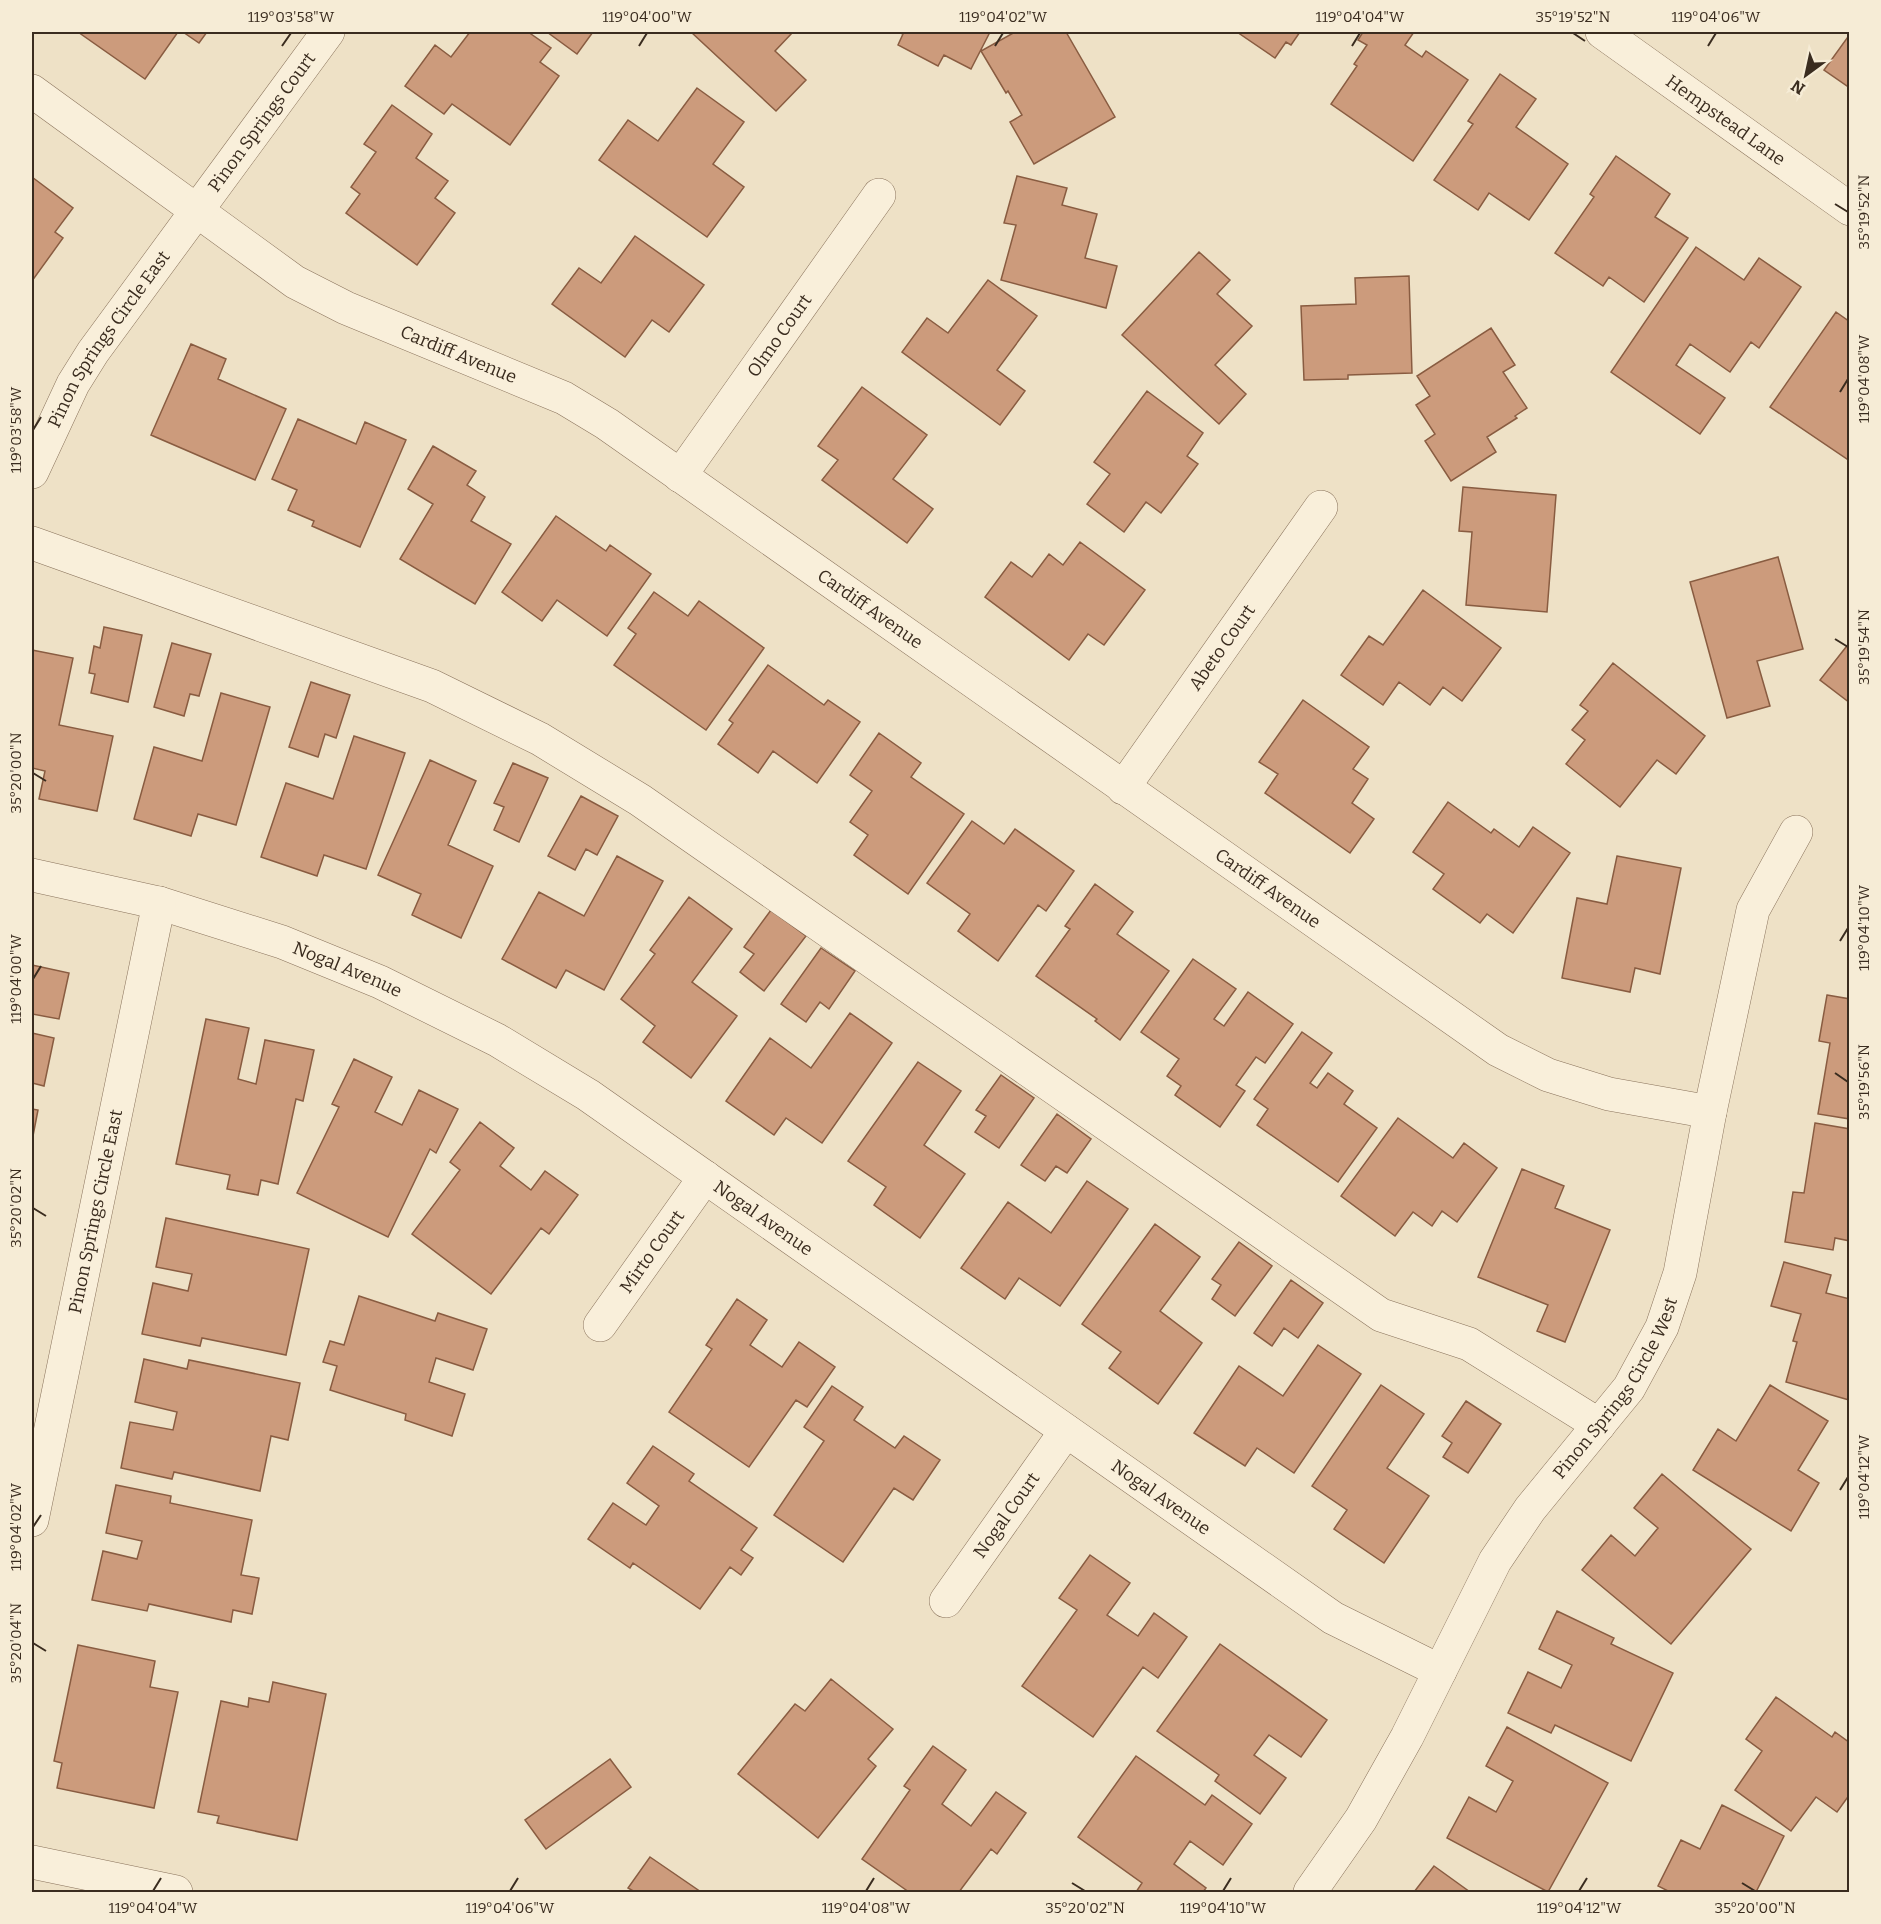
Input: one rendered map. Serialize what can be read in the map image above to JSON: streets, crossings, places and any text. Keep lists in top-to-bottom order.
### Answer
{
  "streets": {
    "street": [
      "Hempstead Lane",
      "Pinon Springs Court",
      "Olmo Court",
      "Pinon Springs Circle East",
      "Cardiff Avenue",
      "Abeto Court",
      "Nogal Avenue",
      "Mirto Court",
      "Pinon Springs Circle West",
      "Nogal Court"
    ]
  },
  "crossings": [
    ["Pinon Springs Court", "Pinon Springs Circle East"],
    ["Pinon Springs Court", "Cardiff Avenue"],
    ["Olmo Court", "Cardiff Avenue"],
    ["Pinon Springs Circle East", "Cardiff Avenue"],
    ["Pinon Springs Circle East", "Nogal Avenue"],
    ["Cardiff Avenue", "Abeto Court"],
    ["Cardiff Avenue", "Pinon Springs Circle West"],
    ["Nogal Avenue", "Mirto Court"],
    ["Nogal Avenue", "Pinon Springs Circle West"],
    ["Nogal Avenue", "Nogal Court"]
  ],
  "north": "bottom left",
  "coordinates": [
    "119°03'58\"W",
    "119°04'00\"W",
    "119°04'02\"W",
    "119°04'04\"W",
    "35°19'52\"N",
    "119°04'06\"W",
    "119°04'08\"W",
    "35°19'54\"N",
    "35°20'00\"N",
    "119°04'10\"W",
    "35°19'56\"N",
    "35°20'02\"N",
    "119°04'12\"W",
    "35°20'04\"N"
  ]
}
